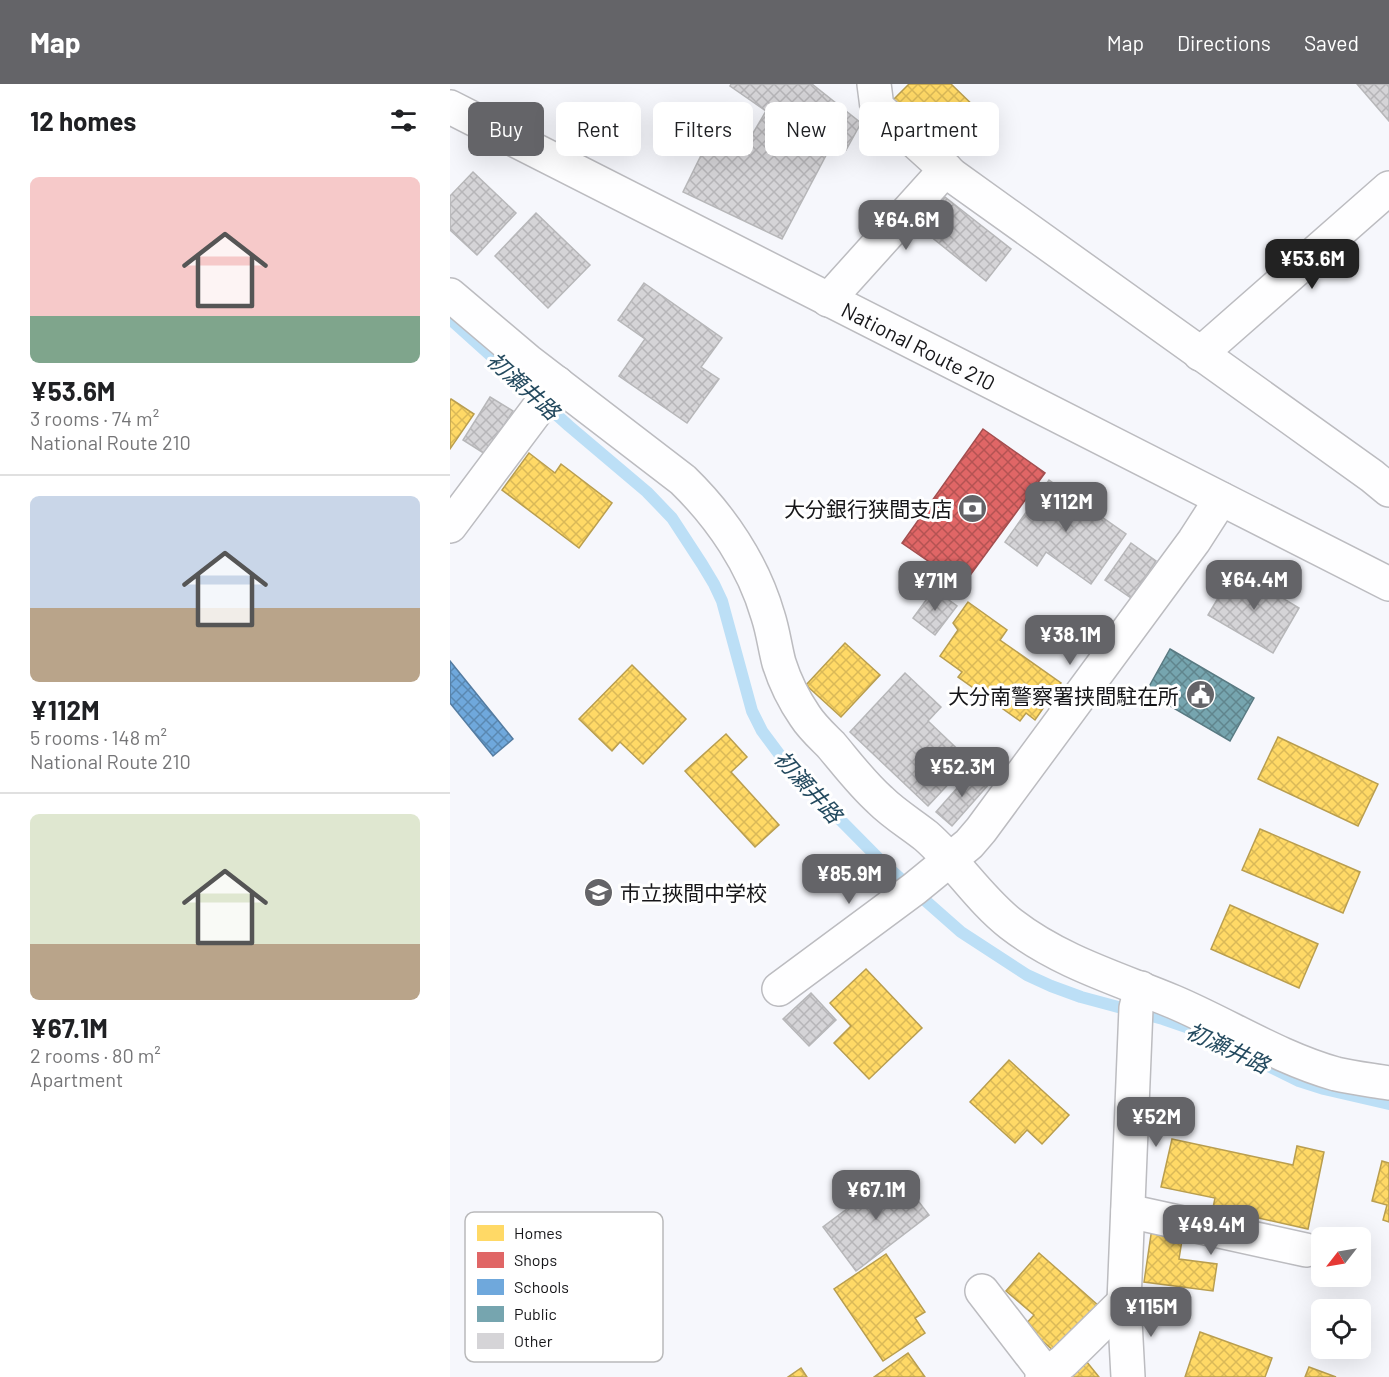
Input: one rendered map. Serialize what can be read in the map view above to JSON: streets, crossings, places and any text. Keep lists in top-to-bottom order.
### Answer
{
  "streets": {
    "main road": ["National Route 210"]
  },
  "water": ["初瀬井路"],
  "places": {
    "bank": ["大分銀行狭間支店"],
    "public building": ["大分南警察署挟間駐在所"],
    "school or university": ["市立挾間中学校"]
  },
  "legend": [
    "Homes",
    "Shops",
    "Schools",
    "Public",
    "Other"
  ],
  "north": "bottom left",
  "page": {
    "header": "Map",
    "nav": ["Map", "Directions", "Saved"],
    "heading": "12 homes",
    "chip": [
      "Buy",
      "Rent",
      "Filters",
      "New",
      "Apartment"
    ],
    "list": [
      {
        "name": "¥53.6M",
        "note": "3 rooms · 74 m² · National Route 210"
      },
      {
        "name": "¥112M",
        "note": "5 rooms · 148 m² · National Route 210"
      },
      {
        "name": "¥67.1M",
        "note": "2 rooms · 80 m² · Apartment"
      }
    ],
    "price": [
      "¥64.6M",
      "¥53.6M",
      "¥112M",
      "¥64.4M",
      "¥71M",
      "¥38.1M",
      "¥52.3M",
      "¥85.9M",
      "¥52M",
      "¥67.1M",
      "¥49.4M",
      "¥115M"
    ]
  }
}
